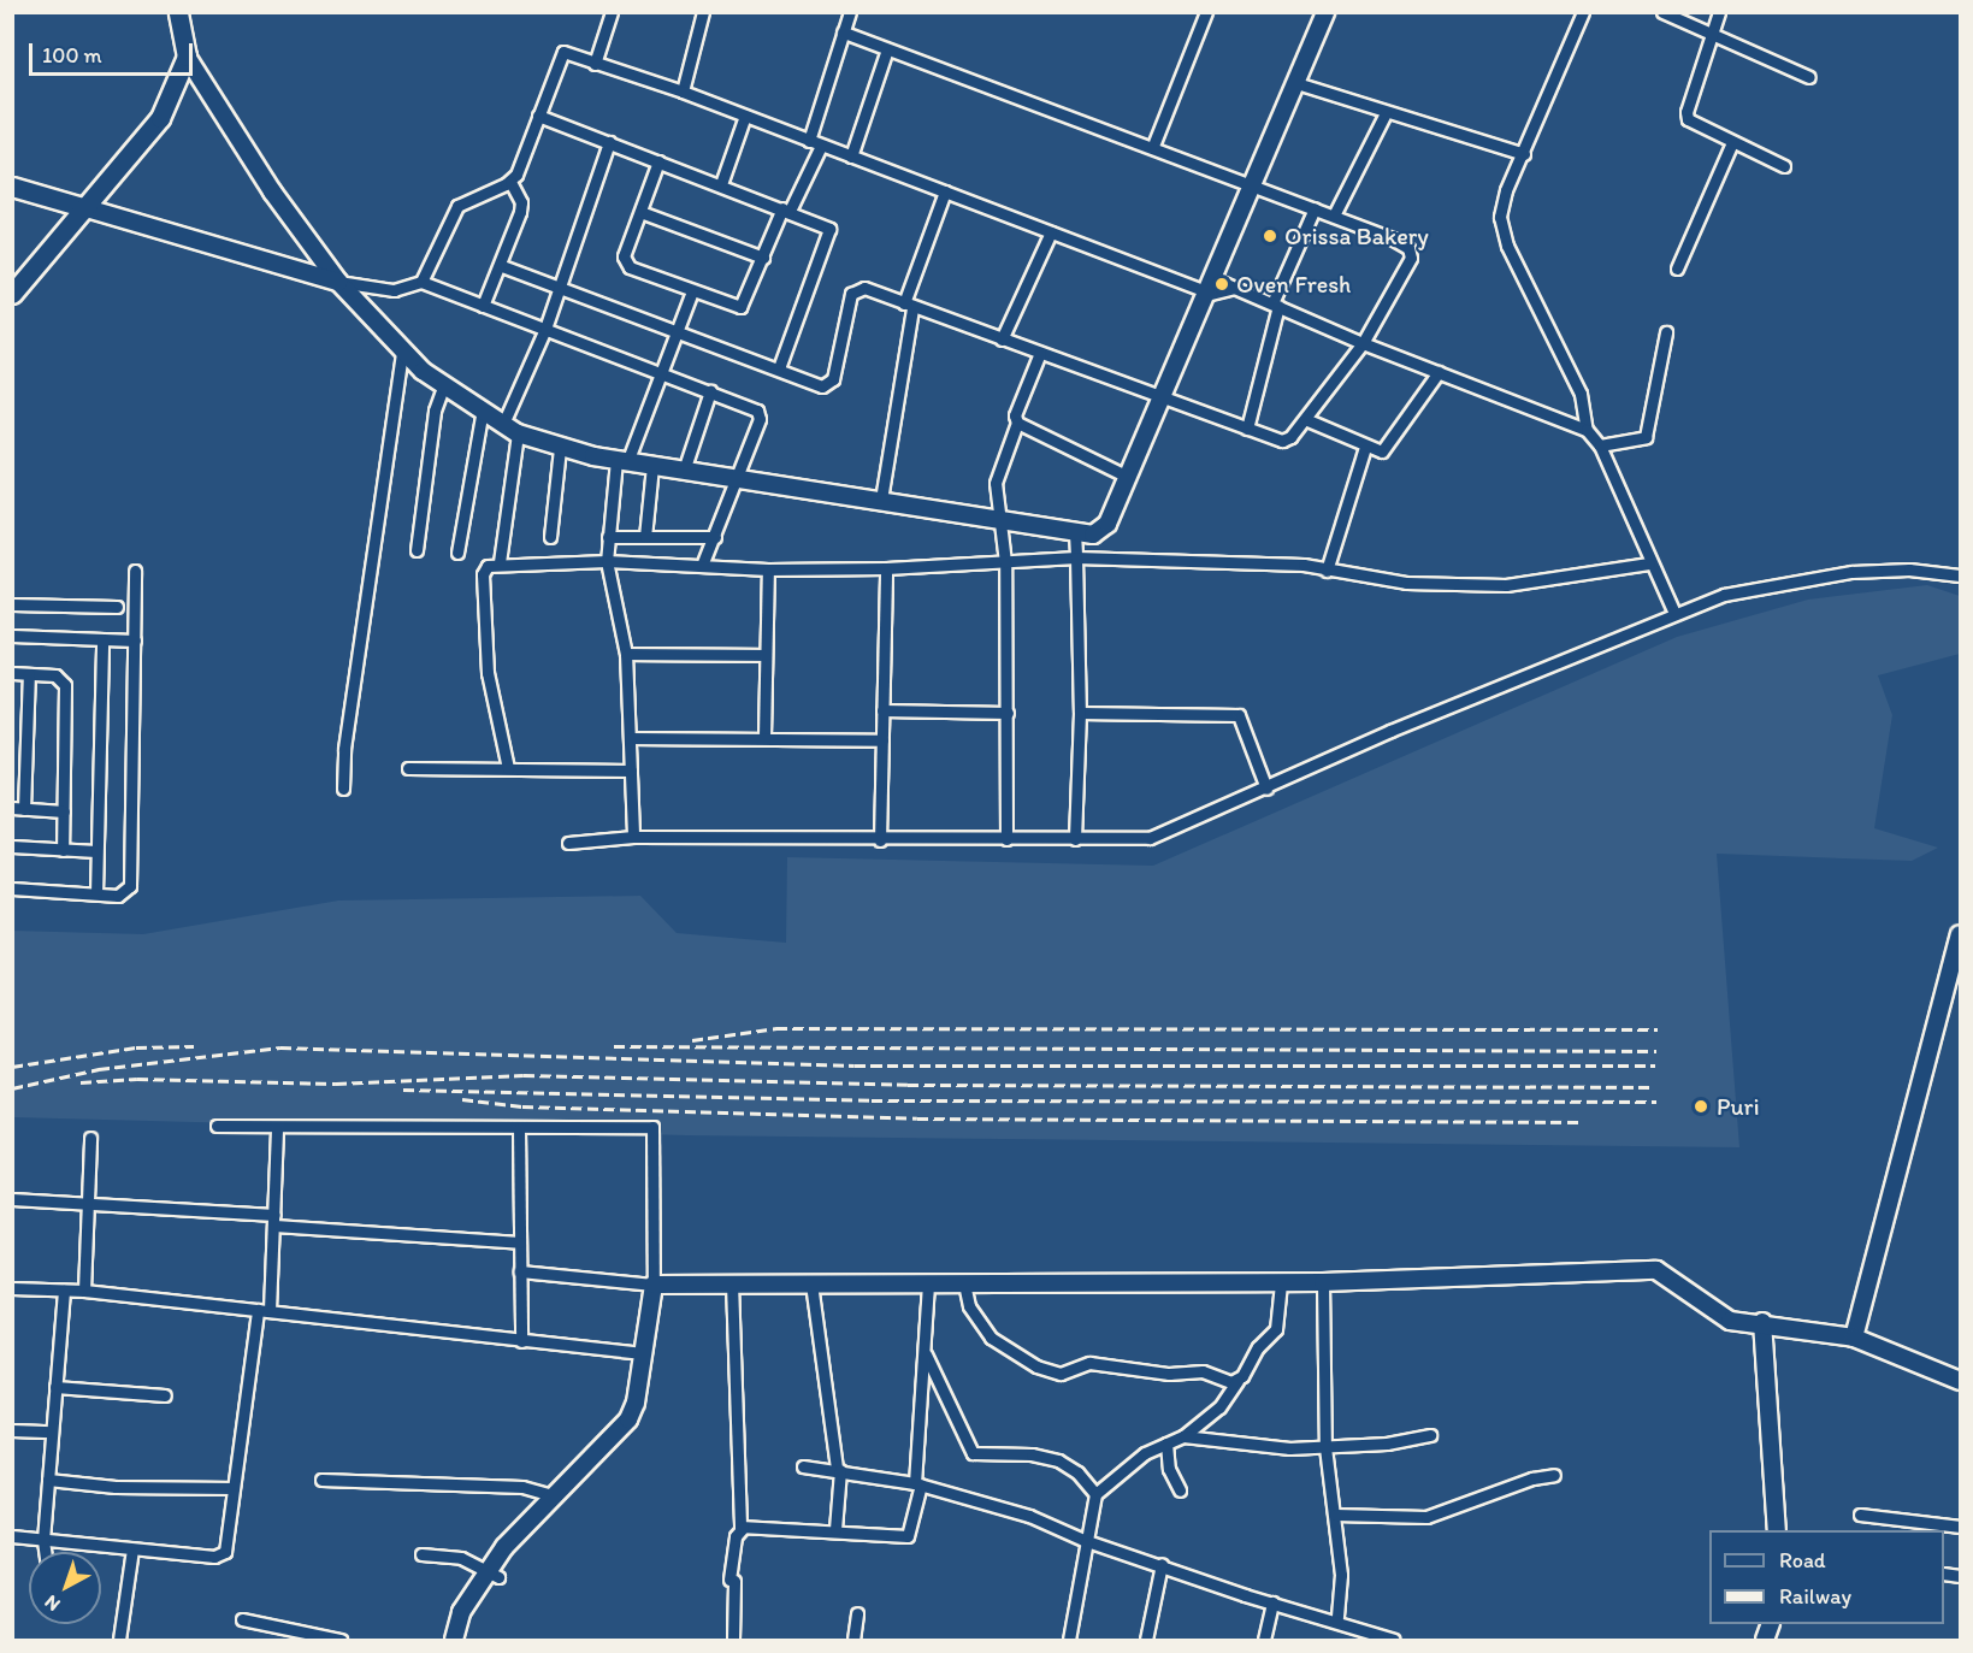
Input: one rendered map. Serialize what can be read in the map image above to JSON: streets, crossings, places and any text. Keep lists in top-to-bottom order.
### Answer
{
  "places": ["Orissa Bakery", "Oven Fresh", "Puri"],
  "legend": ["Road", "Railway"],
  "scale_bar": "100 m",
  "north": "bottom left"
}
